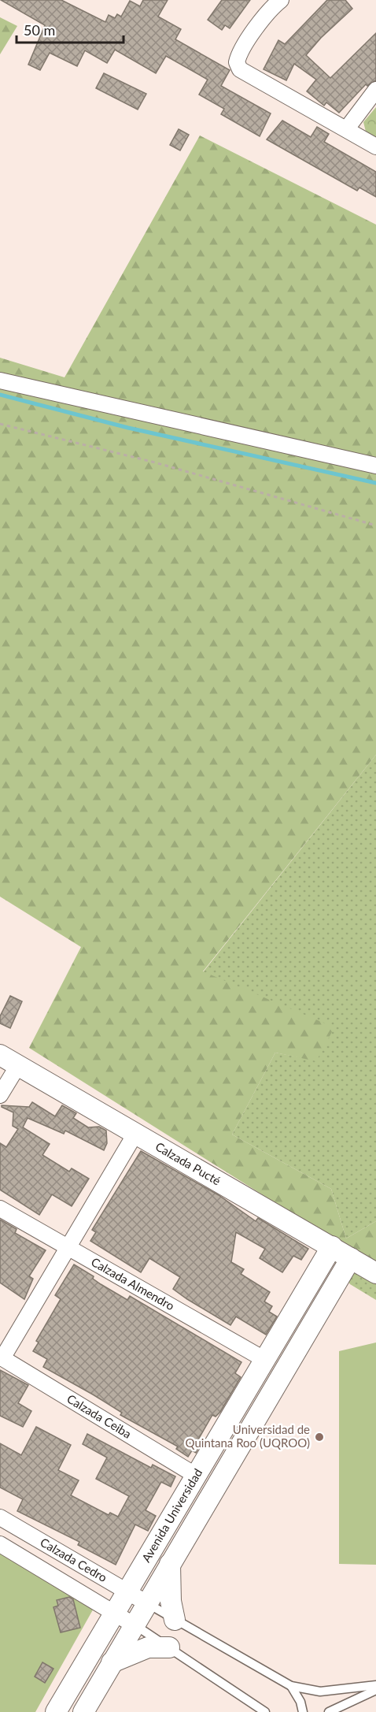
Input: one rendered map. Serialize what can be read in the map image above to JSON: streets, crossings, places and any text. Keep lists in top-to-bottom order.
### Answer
{
  "streets": {
    "street": [
      "Calzada Pucté",
      "Calzada Almendro",
      "Calzada Ceiba",
      "Avenida Universidad",
      "Calzada Cedro"
    ]
  },
  "crossings": [
    ["Calzada Pucté", "Avenida Universidad"],
    ["Calzada Almendro", "Avenida Universidad"],
    ["Calzada Ceiba", "Avenida Universidad"],
    ["Avenida Universidad", "Calzada Cedro"]
  ],
  "places": ["Universidad de Quintana Roo (UQROO)"],
  "scale_bar": "50 m"
}
